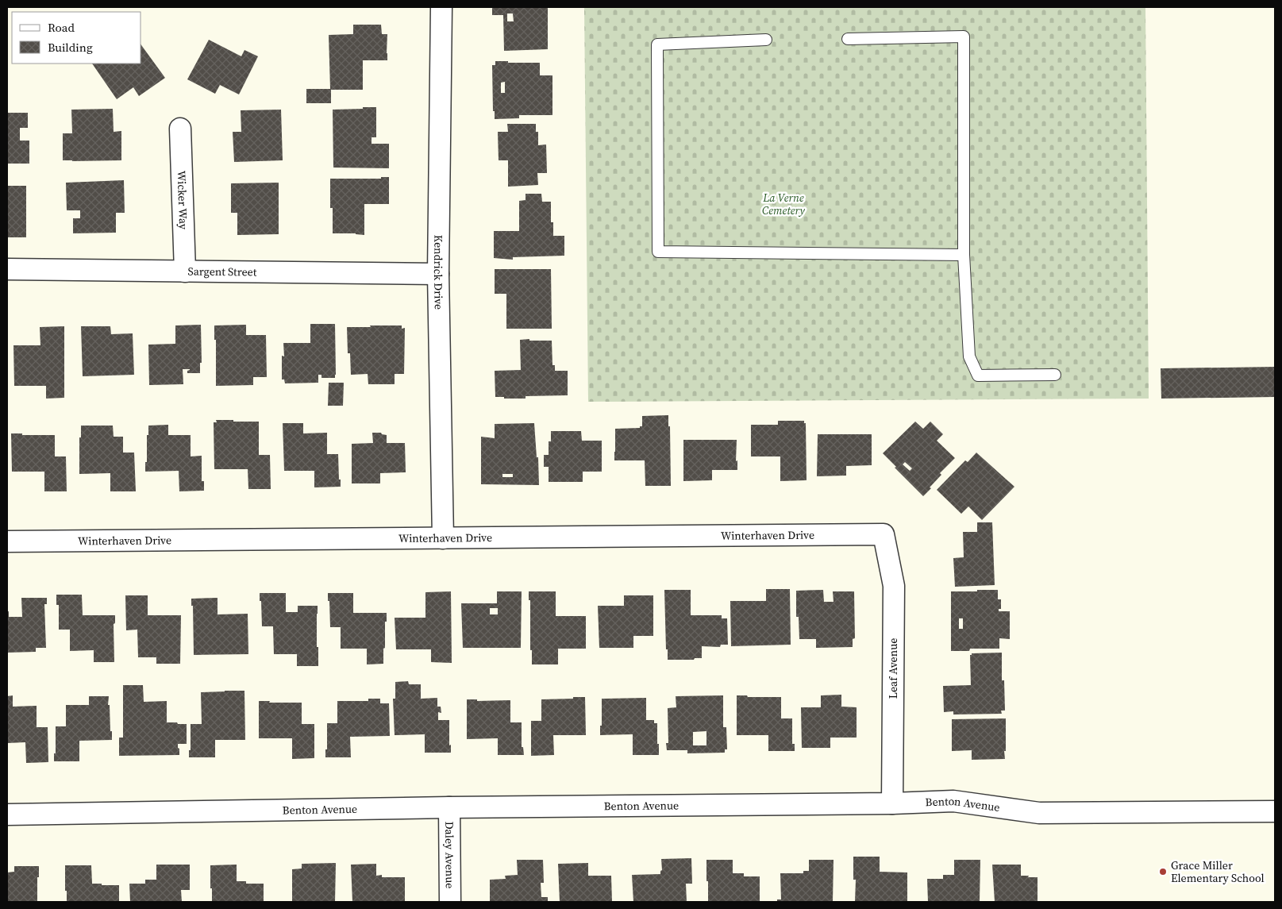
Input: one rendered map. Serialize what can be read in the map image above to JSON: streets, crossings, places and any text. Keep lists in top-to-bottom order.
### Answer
{
  "streets": {
    "street": [
      "Wicker Way",
      "Sargent Street",
      "Kendrick Drive",
      "Winterhaven Drive",
      "Leaf Avenue",
      "Benton Avenue",
      "Daley Avenue"
    ]
  },
  "crossings": [
    ["Wicker Way", "Sargent Street"],
    ["Sargent Street", "Kendrick Drive"],
    ["Kendrick Drive", "Winterhaven Drive"],
    ["Winterhaven Drive", "Leaf Avenue"],
    ["Leaf Avenue", "Benton Avenue"],
    ["Benton Avenue", "Daley Avenue"]
  ],
  "parks": ["La Verne Cemetery"],
  "places": ["Grace Miller Elementary School"],
  "legend": ["Road", "Building"]
}
